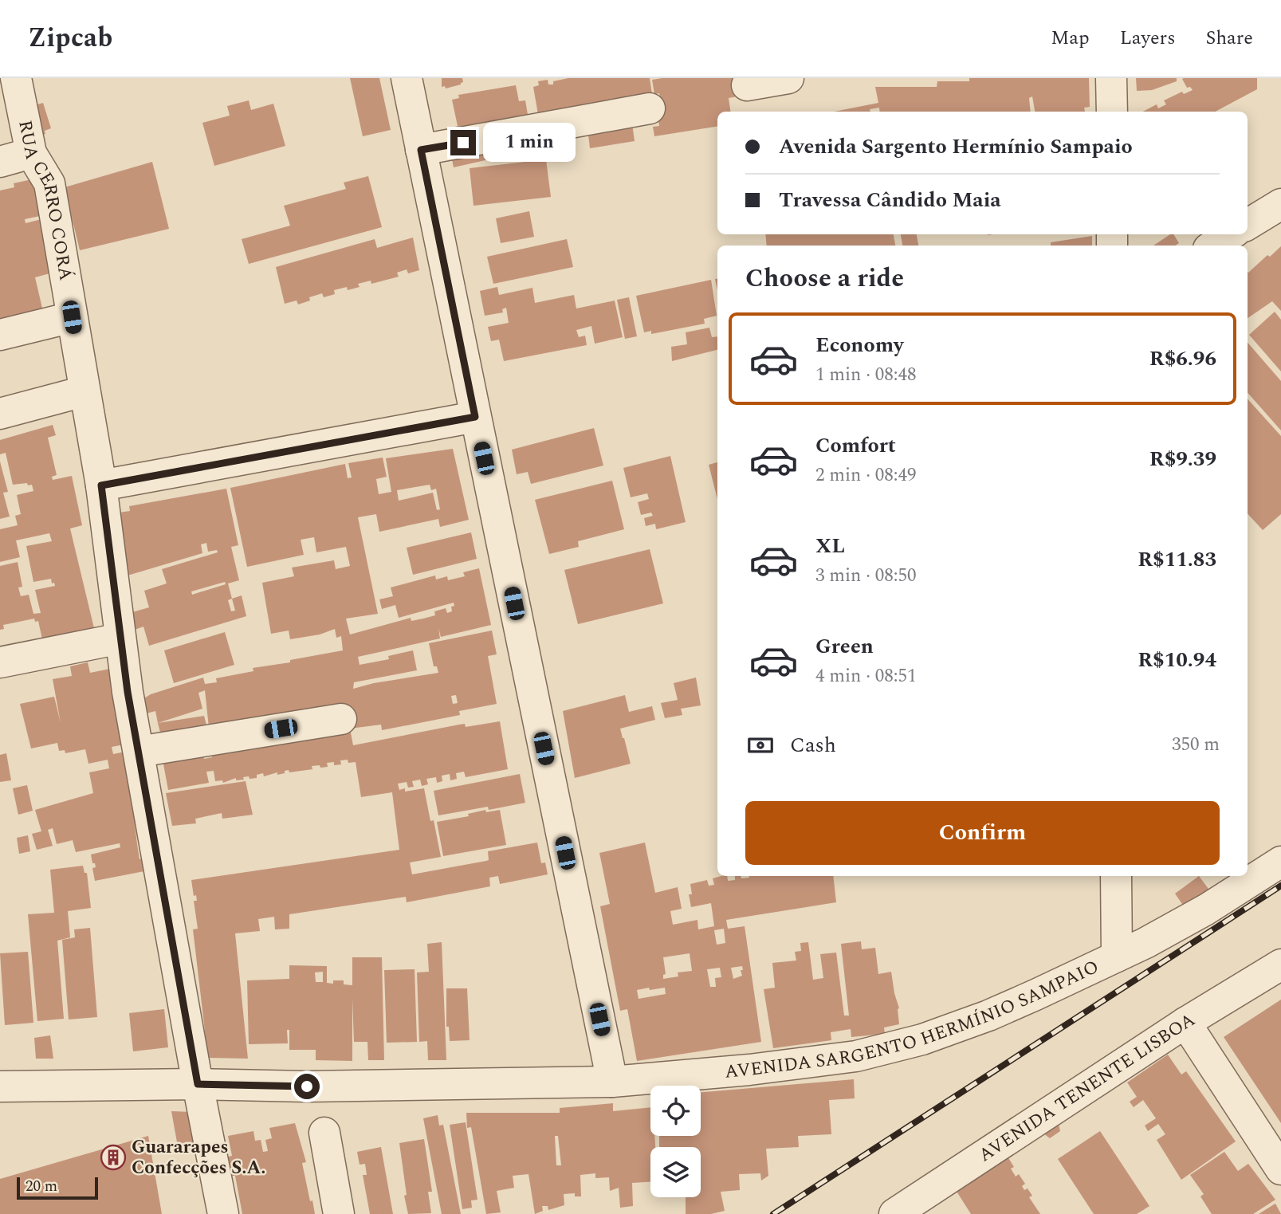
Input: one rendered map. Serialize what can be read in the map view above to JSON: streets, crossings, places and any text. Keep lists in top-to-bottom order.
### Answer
{
  "streets": {
    "street": ["RUA CERRO CORÁ", "AVENIDA SARGENTO HERMÍNIO SAMPAIO", "AVENIDA TENENTE LISBOA"]
  },
  "crossings": [
    ["RUA CERRO CORÁ", "AVENIDA SARGENTO HERMÍNIO SAMPAIO"]
  ],
  "places": {
    "building": ["Guararapes Confecções S.A."]
  },
  "scale_bar": "20 m",
  "page": {
    "header": "Zipcab",
    "nav": ["Map", "Layers", "Share"],
    "banner": ["Avenida Sargento Hermínio Sampaio", "Travessa Cândido Maia"],
    "bubble": "1 min",
    "heading": "Choose a ride",
    "list": [
      {
        "name": "Economy",
        "note": "1 min · 08:48",
        "value": "R$6.96"
      },
      {
        "name": "Comfort",
        "note": "2 min · 08:49",
        "value": "R$9.39"
      },
      {
        "name": "XL",
        "note": "3 min · 08:50",
        "value": "R$11.83"
      },
      {
        "name": "Green",
        "note": "4 min · 08:51",
        "value": "R$10.94"
      }
    ],
    "pay": ["Cash", "350 m"],
    "buttons": "Confirm",
    "scale": "20 m"
  }
}
